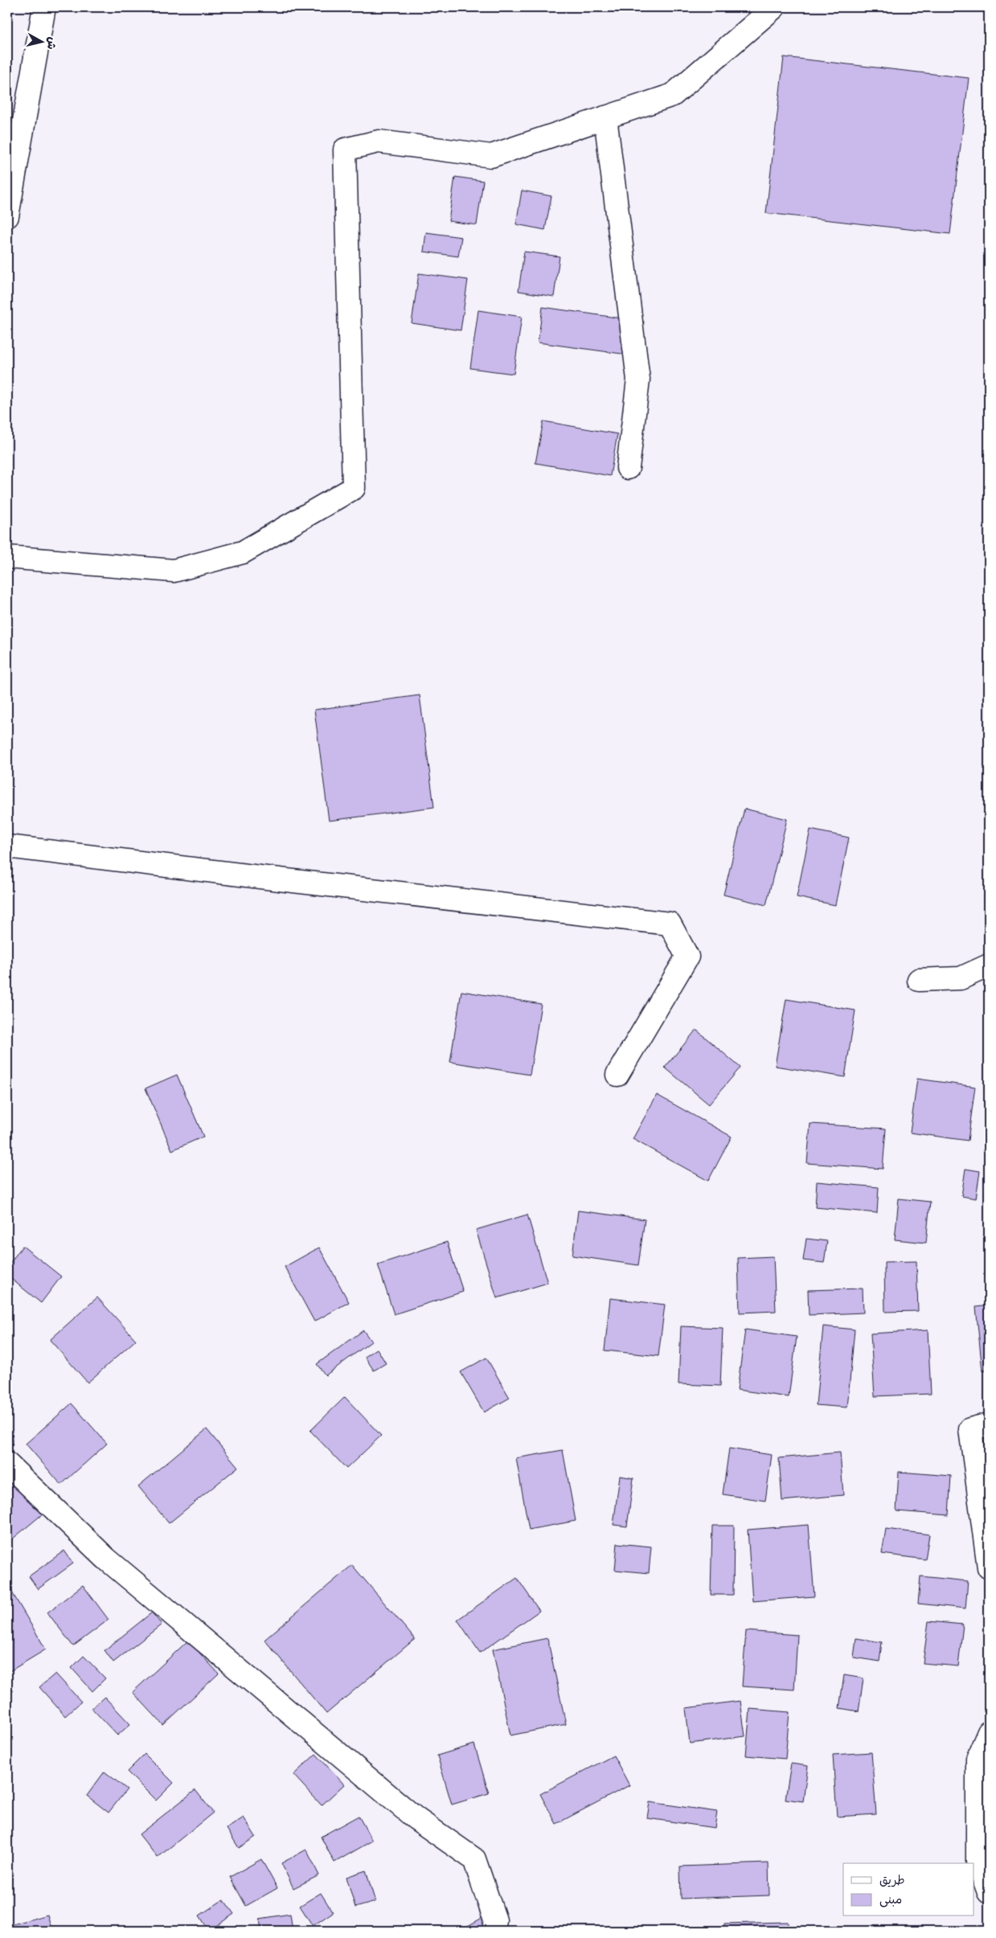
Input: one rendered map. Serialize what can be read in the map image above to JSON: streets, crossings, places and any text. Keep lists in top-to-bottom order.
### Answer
{
  "legend": ["طريق", "مبنى"],
  "north": "right"
}
